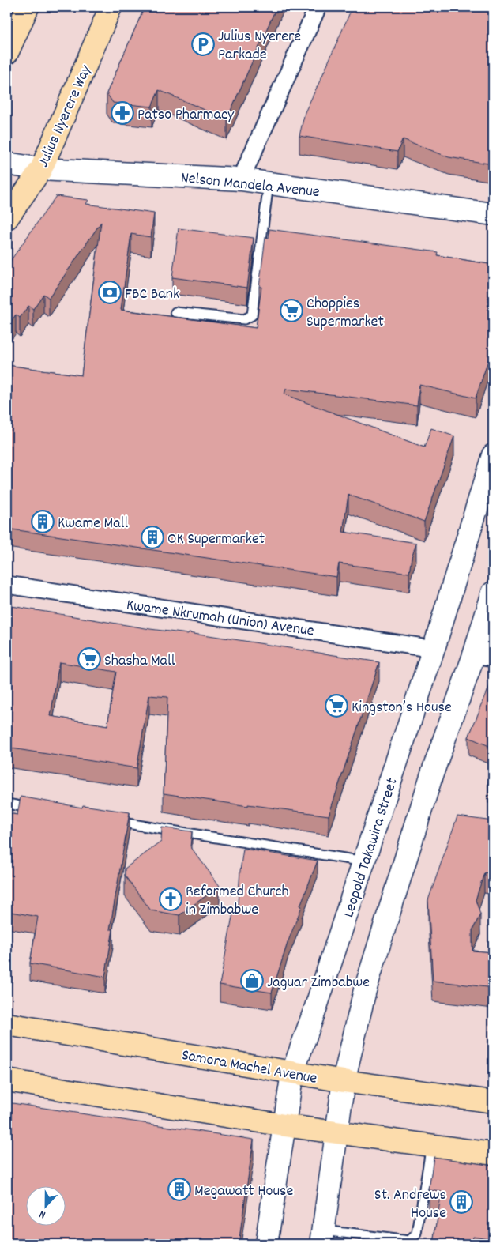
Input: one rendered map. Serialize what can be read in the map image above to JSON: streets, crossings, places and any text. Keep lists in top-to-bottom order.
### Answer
{
  "streets": {
    "main road": ["Julius Nyerere Way", "Samora Machel Avenue"],
    "street": ["Nelson Mandela Avenue", "Kwame Nkrumah (Union) Avenue", "Leopold Takawira Street"]
  },
  "crossings": [
    ["Julius Nyerere Way", "Nelson Mandela Avenue"],
    ["Kwame Nkrumah (Union) Avenue", "Leopold Takawira Street"],
    ["Leopold Takawira Street", "Samora Machel Avenue"]
  ],
  "places": {
    "parking": ["Julius Nyerere Parkade"],
    "pharmacy": ["Patso Pharmacy"],
    "bank": ["FBC Bank"],
    "supermarket": ["Choppies Supermarket", "Shasha Mall", "Kingston’s House"],
    "building": [
      "Kwame Mall",
      "OK Supermarket",
      "Megawatt House",
      "St. Andrews House"
    ],
    "church": ["Reformed Church in Zimbabwe"],
    "shop": ["Jaguar Zimbabwe"]
  },
  "north": "bottom"
}
